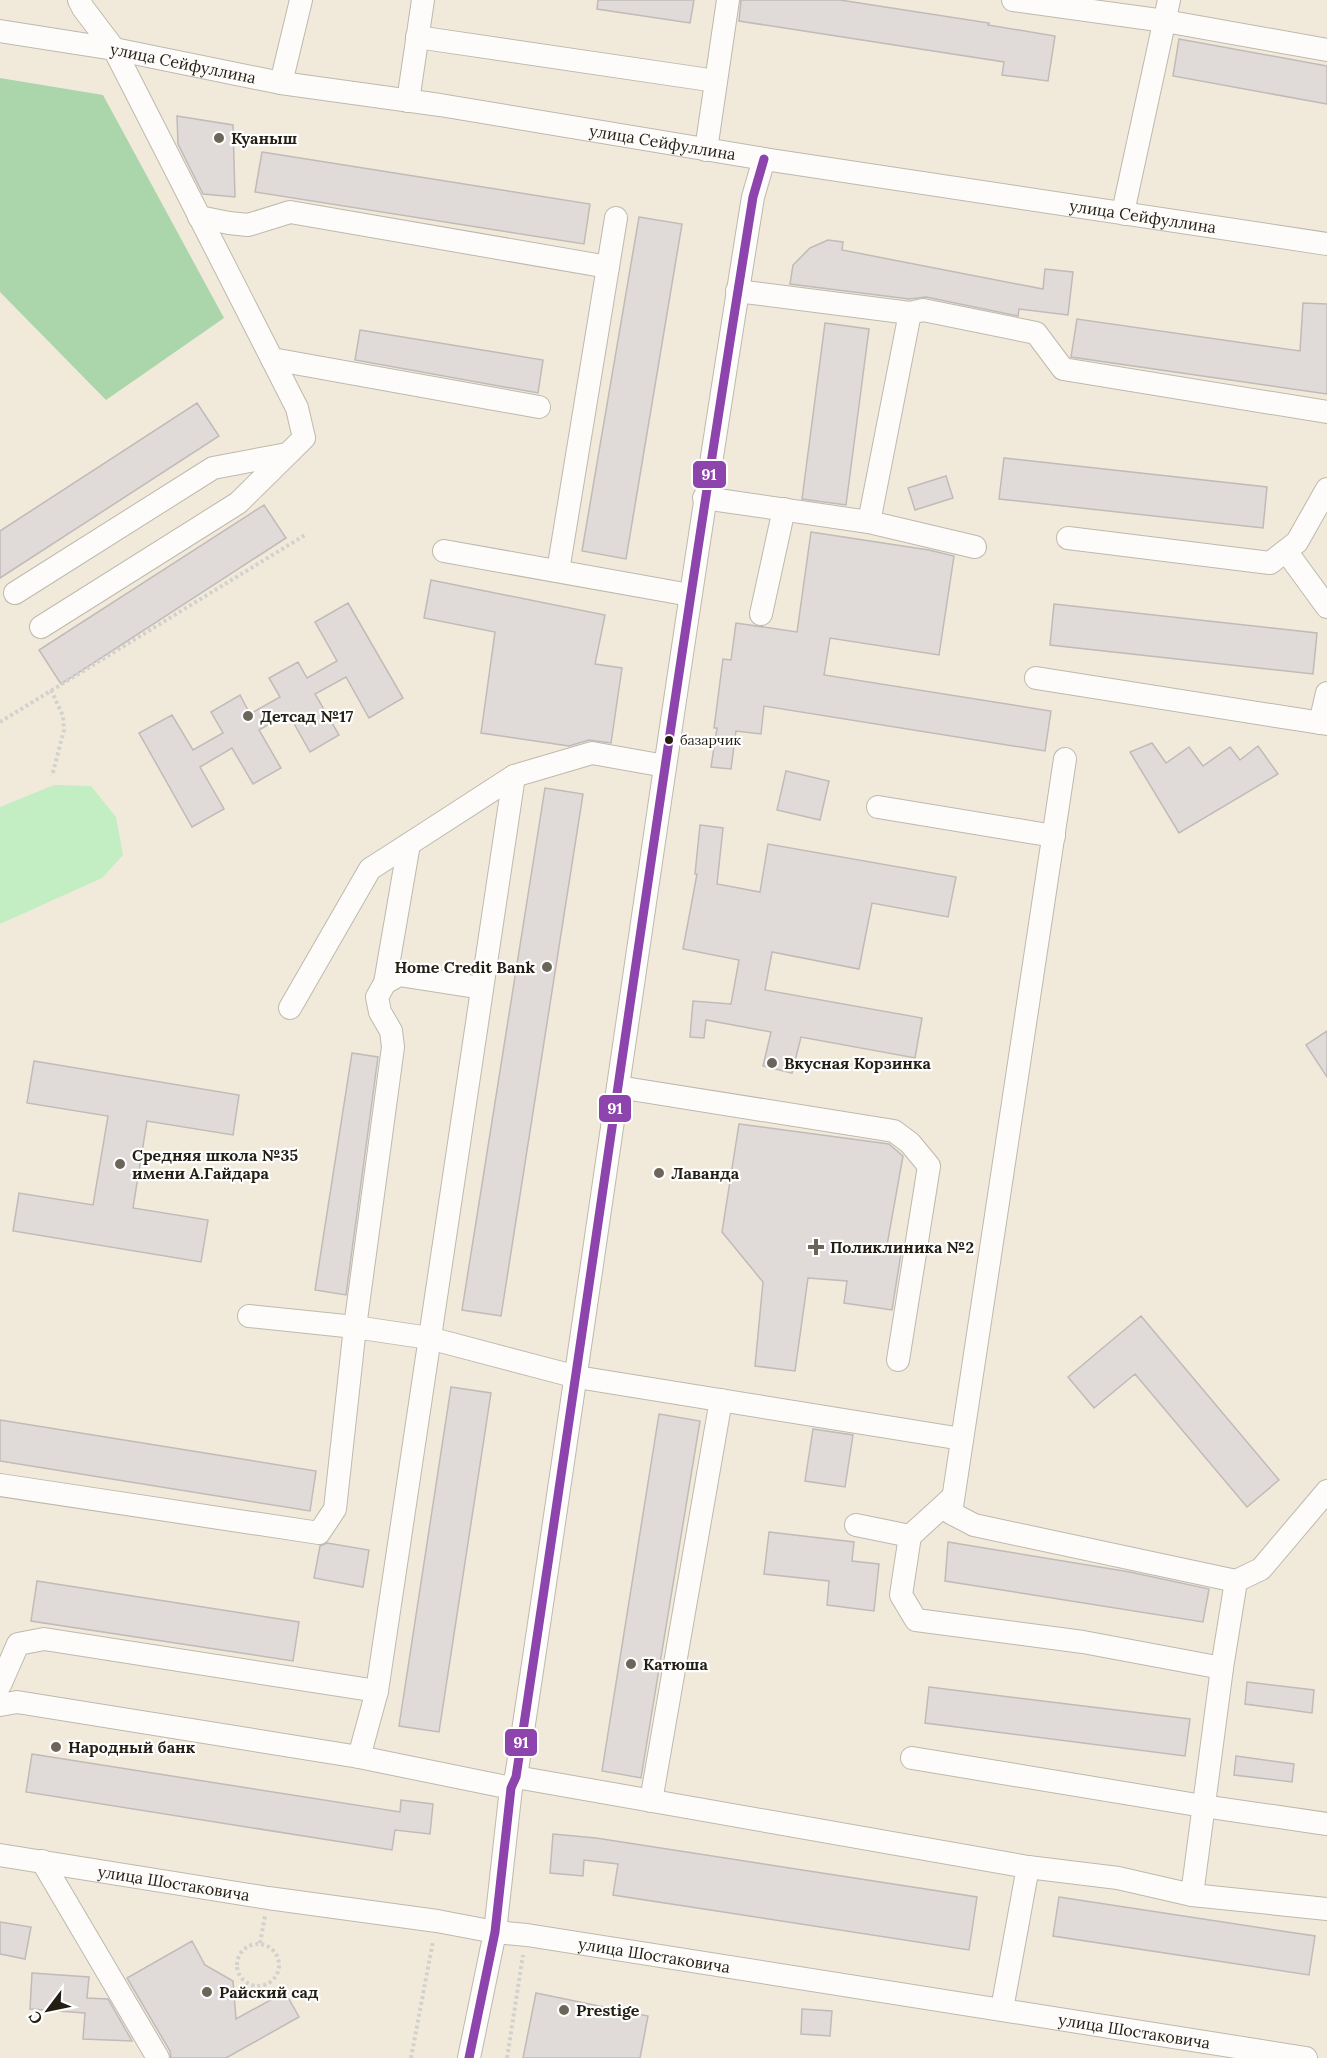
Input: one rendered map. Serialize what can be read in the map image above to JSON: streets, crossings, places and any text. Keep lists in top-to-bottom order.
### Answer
{
  "streets": {
    "street": ["улица Сейфуллина", "улица Шостаковича"]
  },
  "places": {
    "other": [
      "Куаныш",
      "Детсад №17",
      "базарчик",
      "Home Credit Bank",
      "Вкусная Корзинка",
      "Средняя школа №35 имени А.Гайдара",
      "Лаванда",
      "Катюша",
      "Народный банк",
      "Райский сад",
      "Prestige"
    ],
    "health": ["Поликлиника №2"]
  },
  "lines": ["transit line 91"],
  "north": "bottom left"
}
